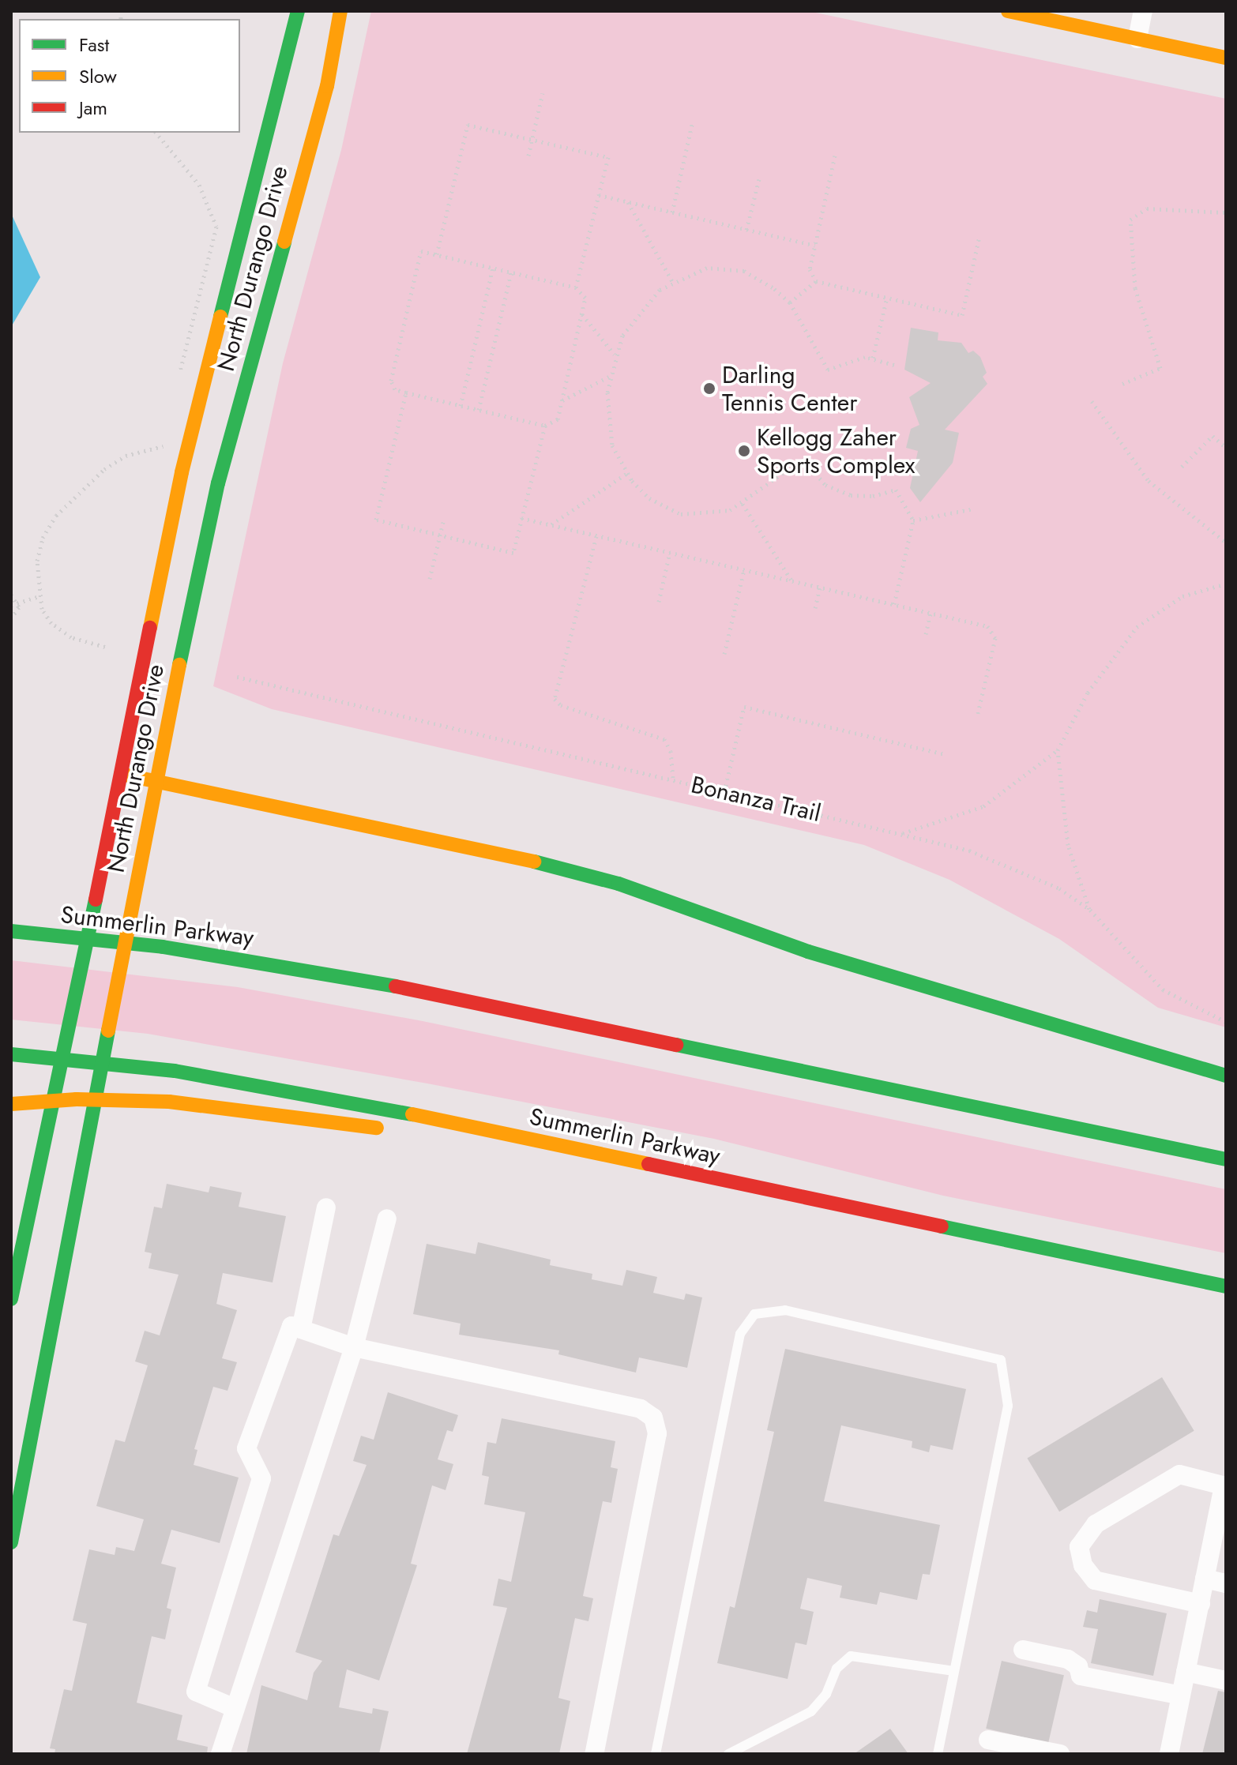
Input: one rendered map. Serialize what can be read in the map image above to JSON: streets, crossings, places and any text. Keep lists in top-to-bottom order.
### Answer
{
  "streets": {
    "main road": ["North Durango Drive", "Summerlin Parkway"],
    "path": ["Bonanza Trail"]
  },
  "places": ["Darling Tennis Center", "Kellogg Zaher Sports Complex"],
  "legend": ["Fast", "Slow", "Jam"]
}
